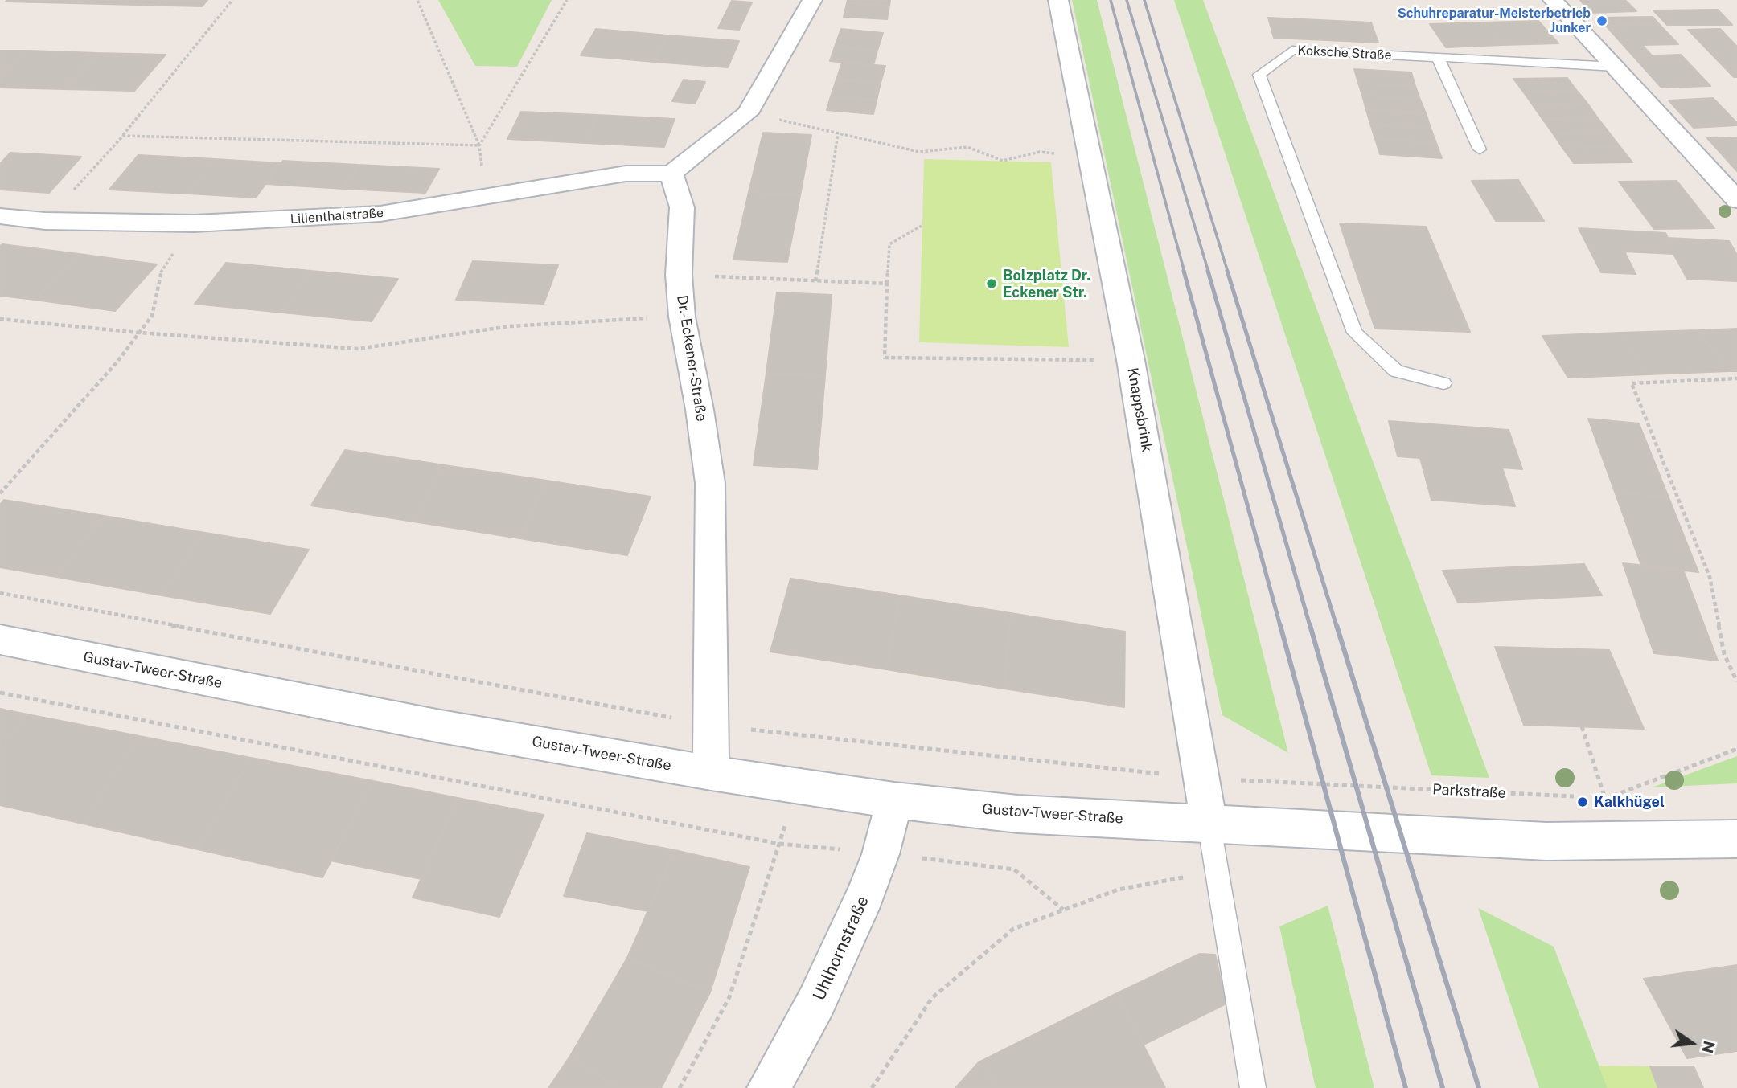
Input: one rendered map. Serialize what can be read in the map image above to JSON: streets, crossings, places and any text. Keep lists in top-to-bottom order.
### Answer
{
  "streets": {
    "street": [
      "Lilienthalstraße",
      "Dr.-Eckener-Straße",
      "Knappsbrink",
      "Gustav-Tweer-Straße",
      "Uhlhornstraße"
    ],
    "lane": ["Koksche Straße"],
    "path": ["Parkstraße"]
  },
  "crossings": [
    ["Lilienthalstraße", "Dr.-Eckener-Straße"],
    ["Dr.-Eckener-Straße", "Gustav-Tweer-Straße"],
    ["Dr.-Eckener-Straße", "Parkstraße"],
    ["Knappsbrink", "Gustav-Tweer-Straße"],
    ["Knappsbrink", "Parkstraße"],
    ["Gustav-Tweer-Straße", "Uhlhornstraße"]
  ],
  "places": ["Schuhreparatur-Meisterbetrieb Junker", "Bolzplatz Dr. Eckener Str.", "Kalkhügel"],
  "north": "right"
}
